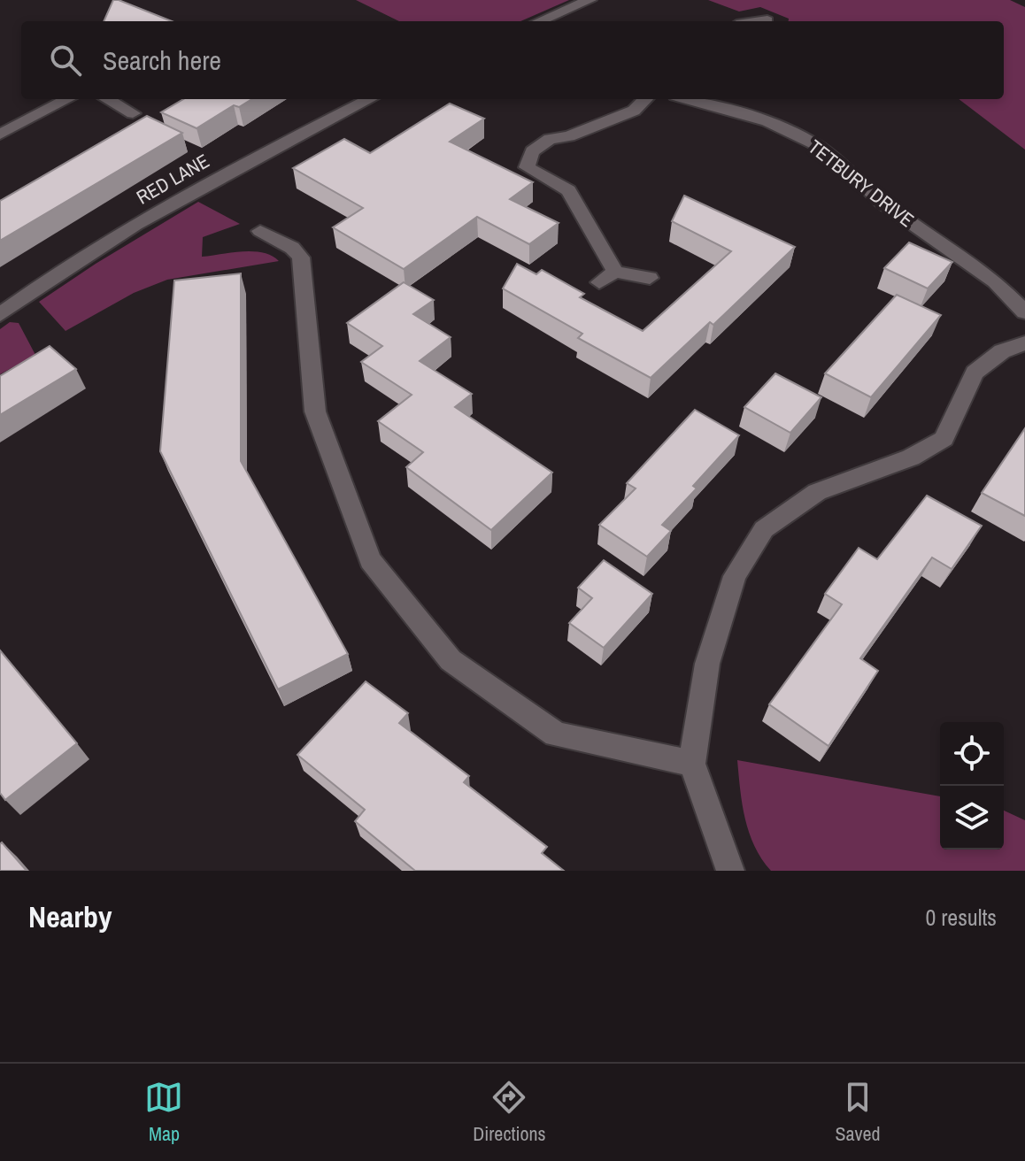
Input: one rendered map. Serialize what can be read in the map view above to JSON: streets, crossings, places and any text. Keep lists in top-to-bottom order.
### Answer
{
  "streets": {
    "street": ["RED LANE", "TETBURY DRIVE"]
  },
  "page": {
    "search": "Search here",
    "heading": ["Nearby", "0 results"],
    "nav": ["Map", "Directions", "Saved"]
  }
}
